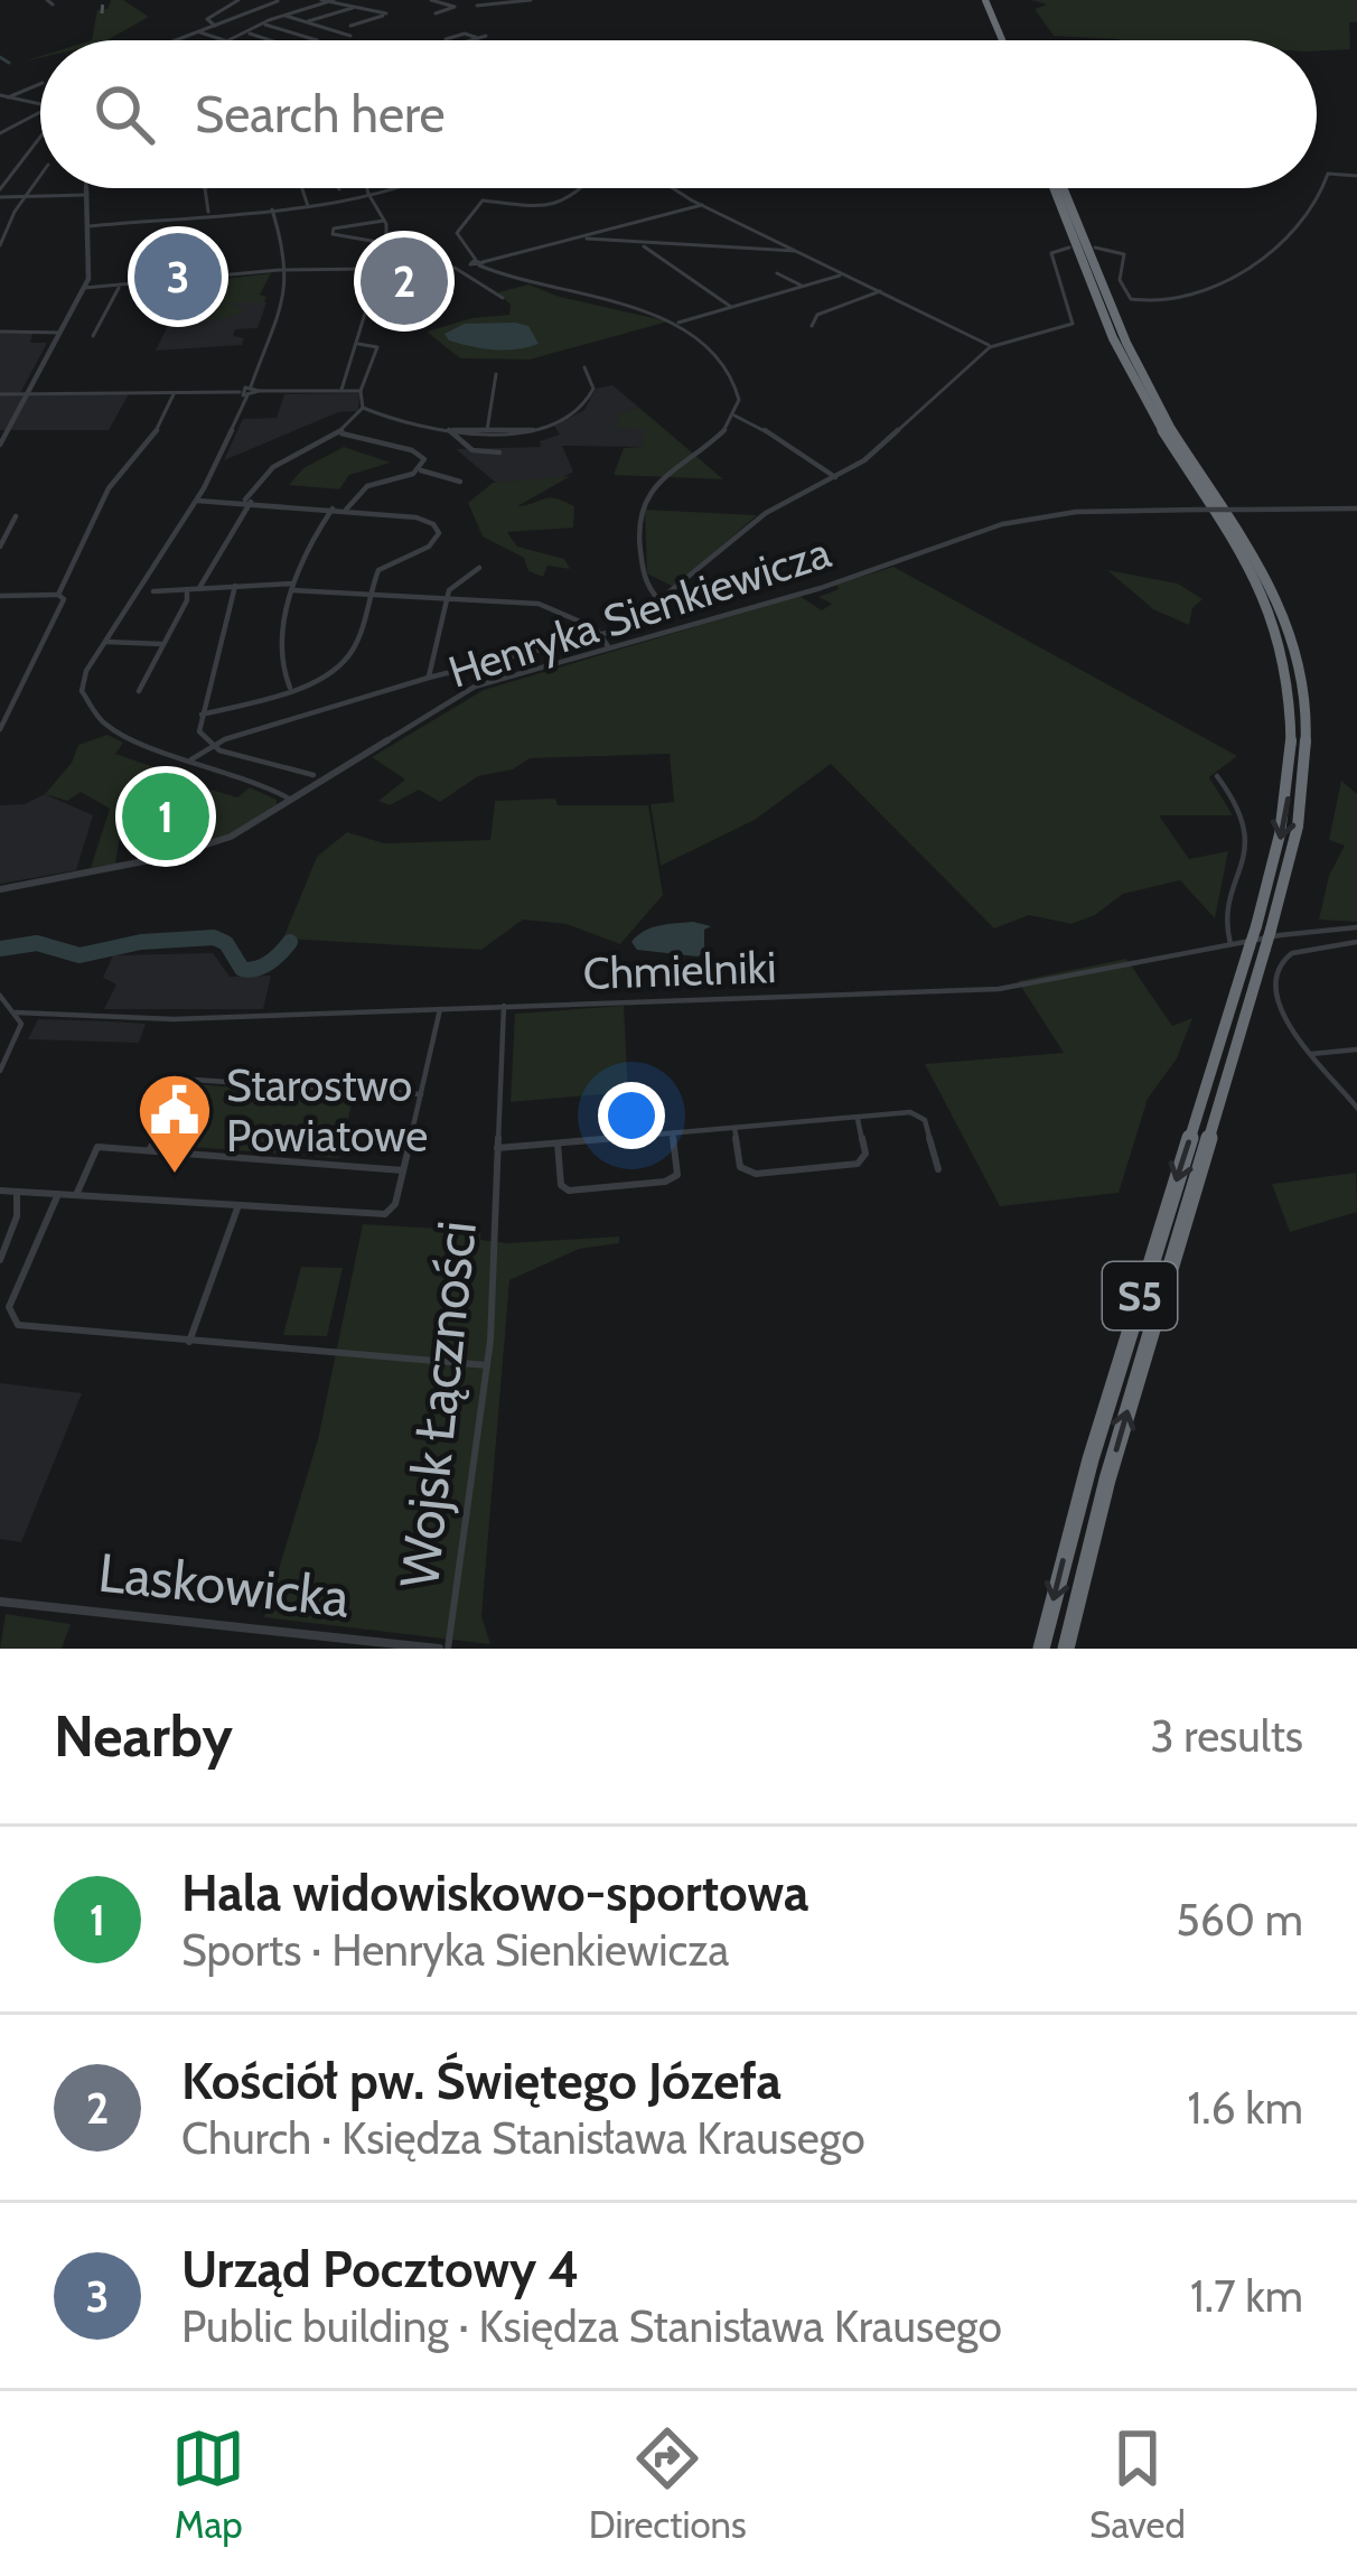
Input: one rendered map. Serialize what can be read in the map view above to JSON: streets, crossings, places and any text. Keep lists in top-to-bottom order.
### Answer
{
  "streets": {
    "highway": ["S5"],
    "street": [
      "Henryka Sienkiewicza",
      "Chmielniki",
      "Wojsk Łączności",
      "Laskowicka"
    ]
  },
  "crossings": [
    ["Chmielniki", "Wojsk Łączności"],
    ["Wojsk Łączności", "Laskowicka"]
  ],
  "places": {
    "public building": ["Starostwo Powiatowe"]
  },
  "page": {
    "search": "Search here",
    "pins": ["3", "2", "1"],
    "heading": ["Nearby", "3 results"],
    "list": [
      {
        "mark": "1",
        "name": "Hala widowiskowo-sportowa",
        "note": "Sports · Henryka Sienkiewicza",
        "value": "560 m"
      },
      {
        "mark": "2",
        "name": "Kościół pw. Świętego Józefa",
        "note": "Church · Księdza Stanisława Krausego",
        "value": "1.6 km"
      },
      {
        "mark": "3",
        "name": "Urząd Pocztowy 4",
        "note": "Public building · Księdza Stanisława Krausego",
        "value": "1.7 km"
      }
    ],
    "nav": ["Map", "Directions", "Saved"]
  }
}
